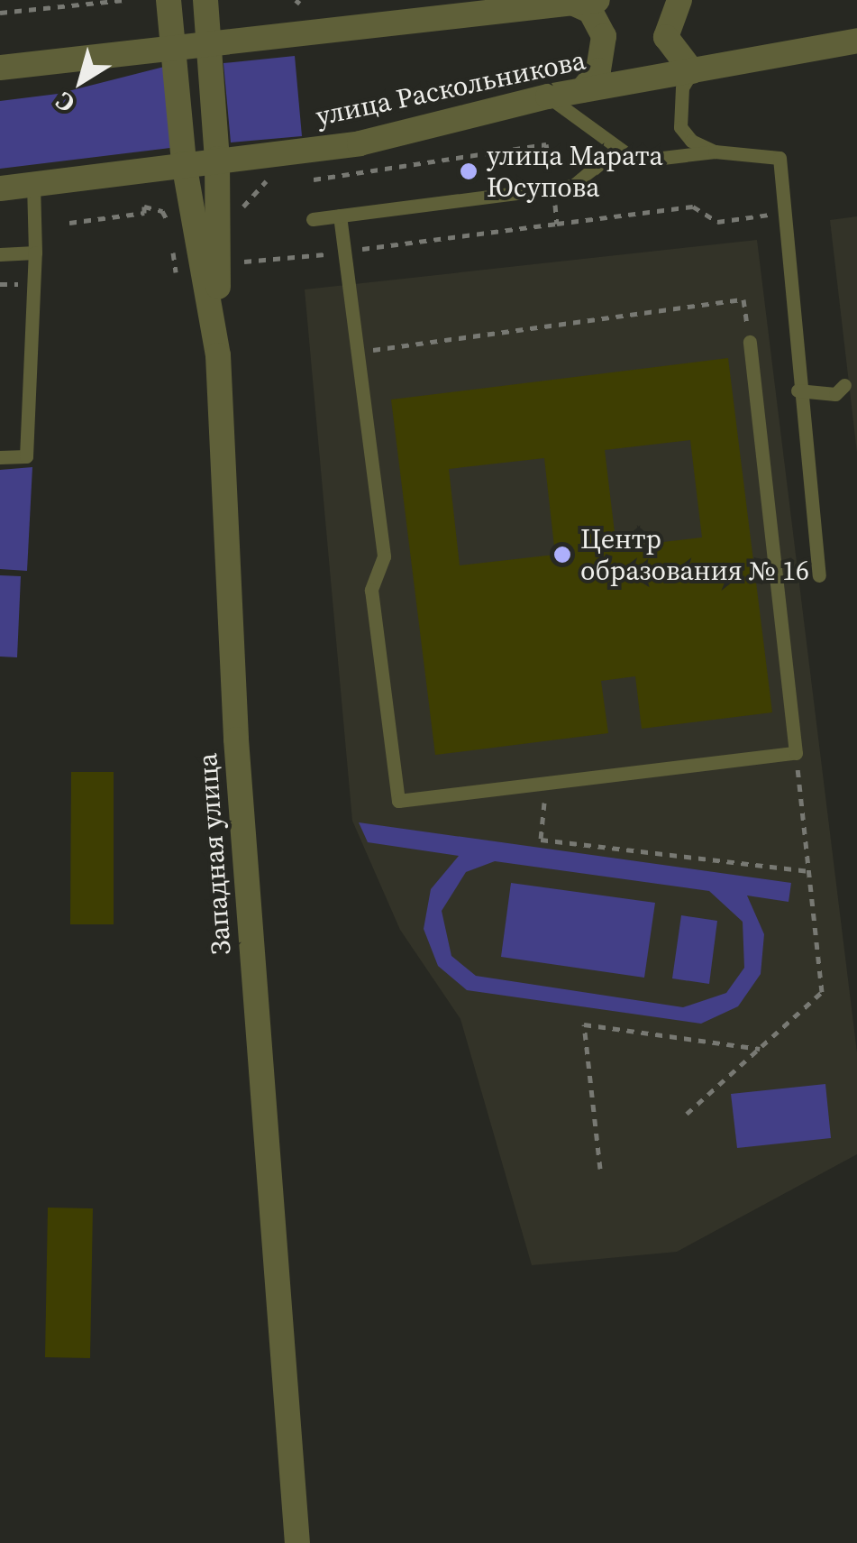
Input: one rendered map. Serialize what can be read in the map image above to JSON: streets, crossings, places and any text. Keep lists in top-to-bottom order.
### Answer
{
  "streets": {
    "street": ["улица Раскольникова", "Западная улица"]
  },
  "crossings": [
    ["улица Раскольникова", "Западная улица"]
  ],
  "places": ["улица Марата Юсупова", "Центр образования № 16"],
  "north": "bottom left"
}
